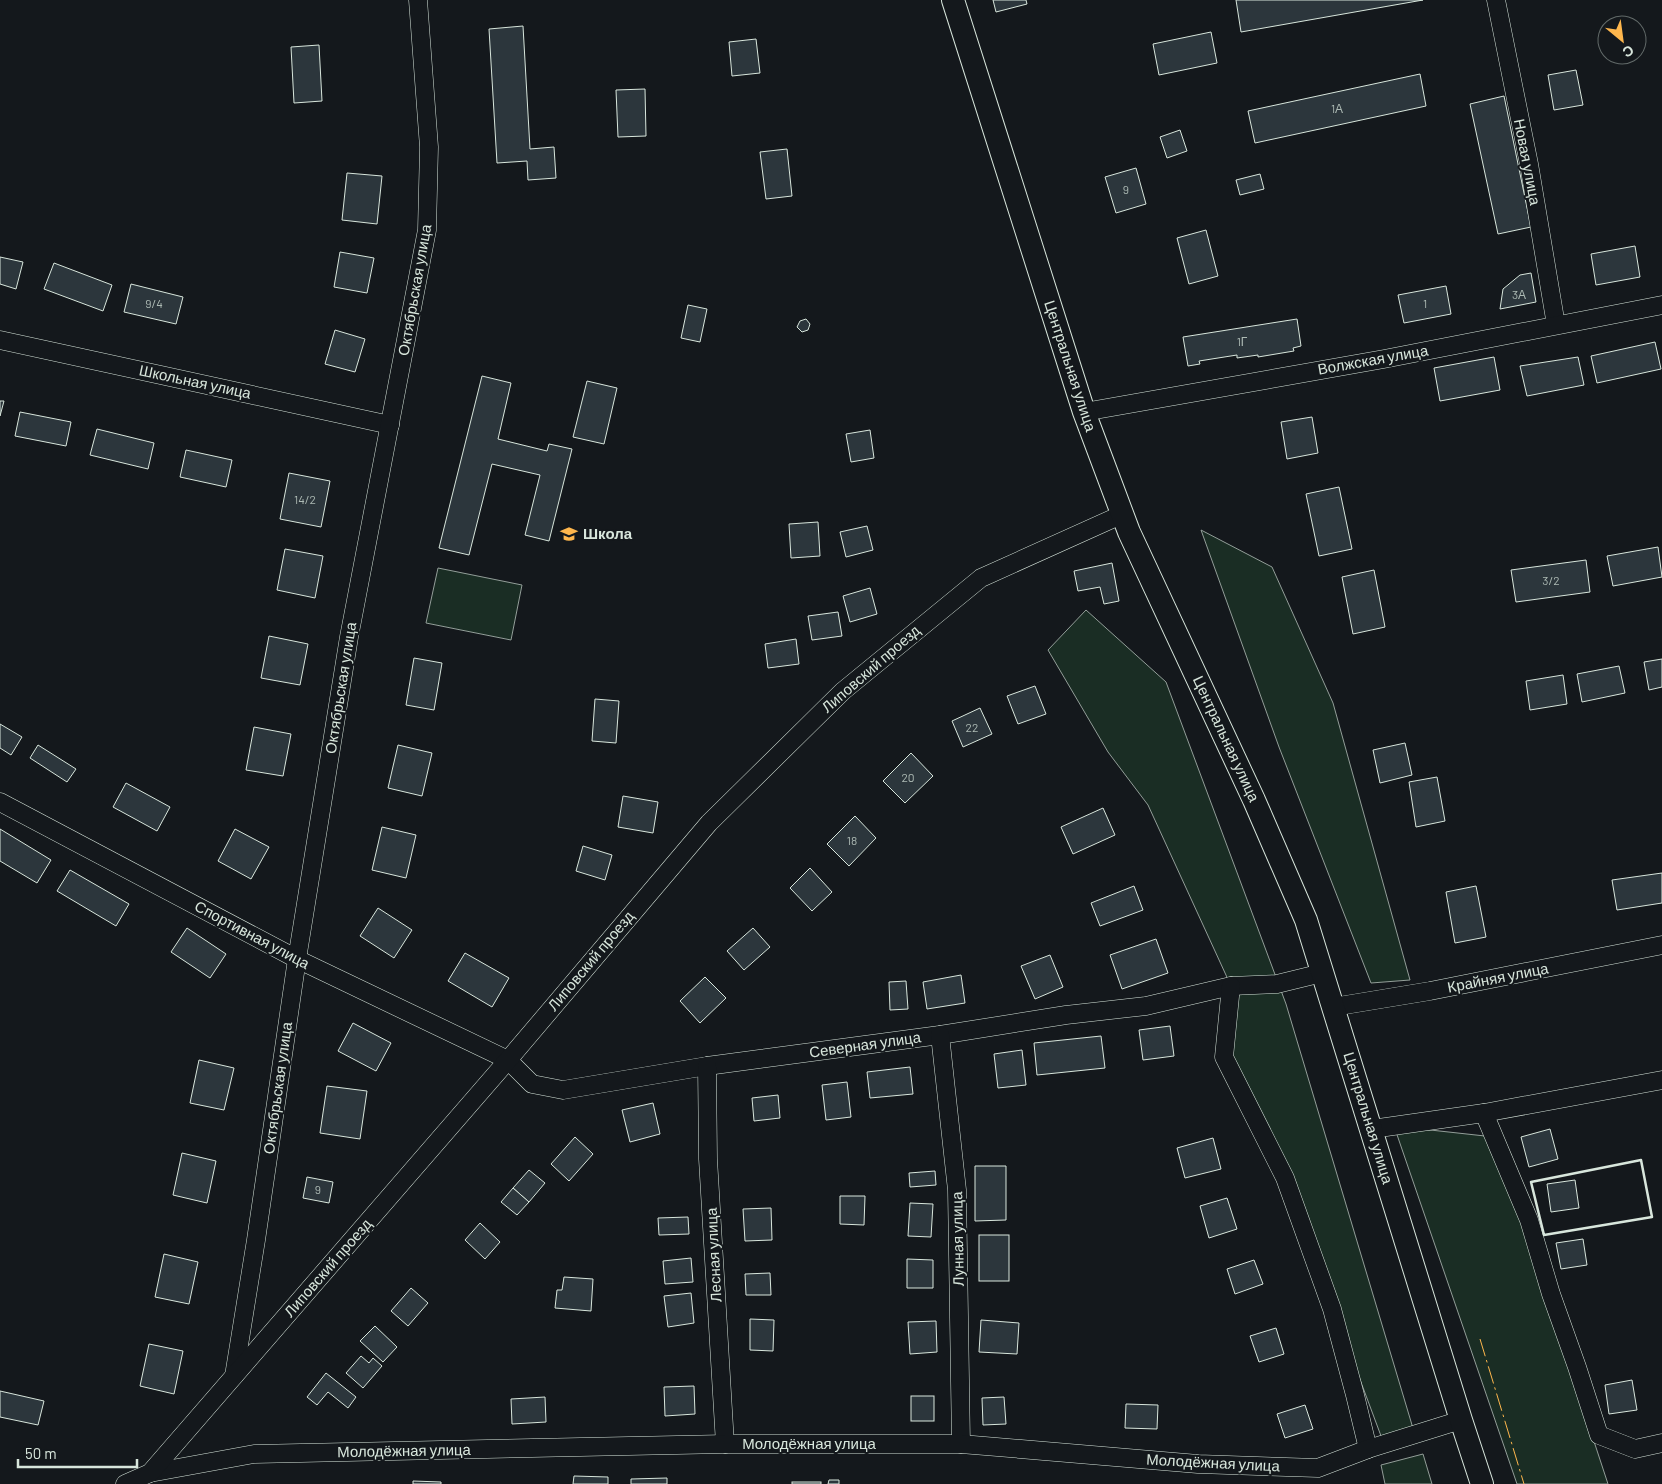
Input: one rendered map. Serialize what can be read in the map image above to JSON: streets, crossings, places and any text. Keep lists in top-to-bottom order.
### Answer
{
  "streets": {
    "main road": ["Центральная улица"],
    "street": [
      "Новая улица",
      "Октябрьская улица",
      "Волжская улица",
      "Школьная улица",
      "Липовский проезд",
      "Спортивная улица",
      "Крайняя улица",
      "Северная улица",
      "Лунная улица",
      "Лесная улица",
      "Молодёжная улица"
    ]
  },
  "crossings": [
    ["Новая улица", "Волжская улица"],
    ["Октябрьская улица", "Школьная улица"],
    ["Октябрьская улица", "Липовский проезд"],
    ["Октябрьская улица", "Спортивная улица"],
    ["Волжская улица", "Центральная улица"],
    ["Центральная улица", "Липовский проезд"],
    ["Центральная улица", "Крайняя улица"],
    ["Центральная улица", "Северная улица"],
    ["Центральная улица", "Молодёжная улица"],
    ["Липовский проезд", "Спортивная улица"],
    ["Липовский проезд", "Северная улица"],
    ["Липовский проезд", "Молодёжная улица"],
    ["Спортивная улица", "Северная улица"],
    ["Северная улица", "Лунная улица"],
    ["Северная улица", "Лесная улица"],
    ["Лунная улица", "Молодёжная улица"],
    ["Лесная улица", "Молодёжная улица"]
  ],
  "places": {
    "school or university": ["Школа"]
  },
  "house_numbers": [
    "1А",
    "9",
    "3А",
    "9/4",
    "1",
    "1Г",
    "14/2",
    "3/2",
    "22",
    "20",
    "18",
    "9"
  ],
  "scale_bar": "50 m",
  "north": "bottom right"
}
